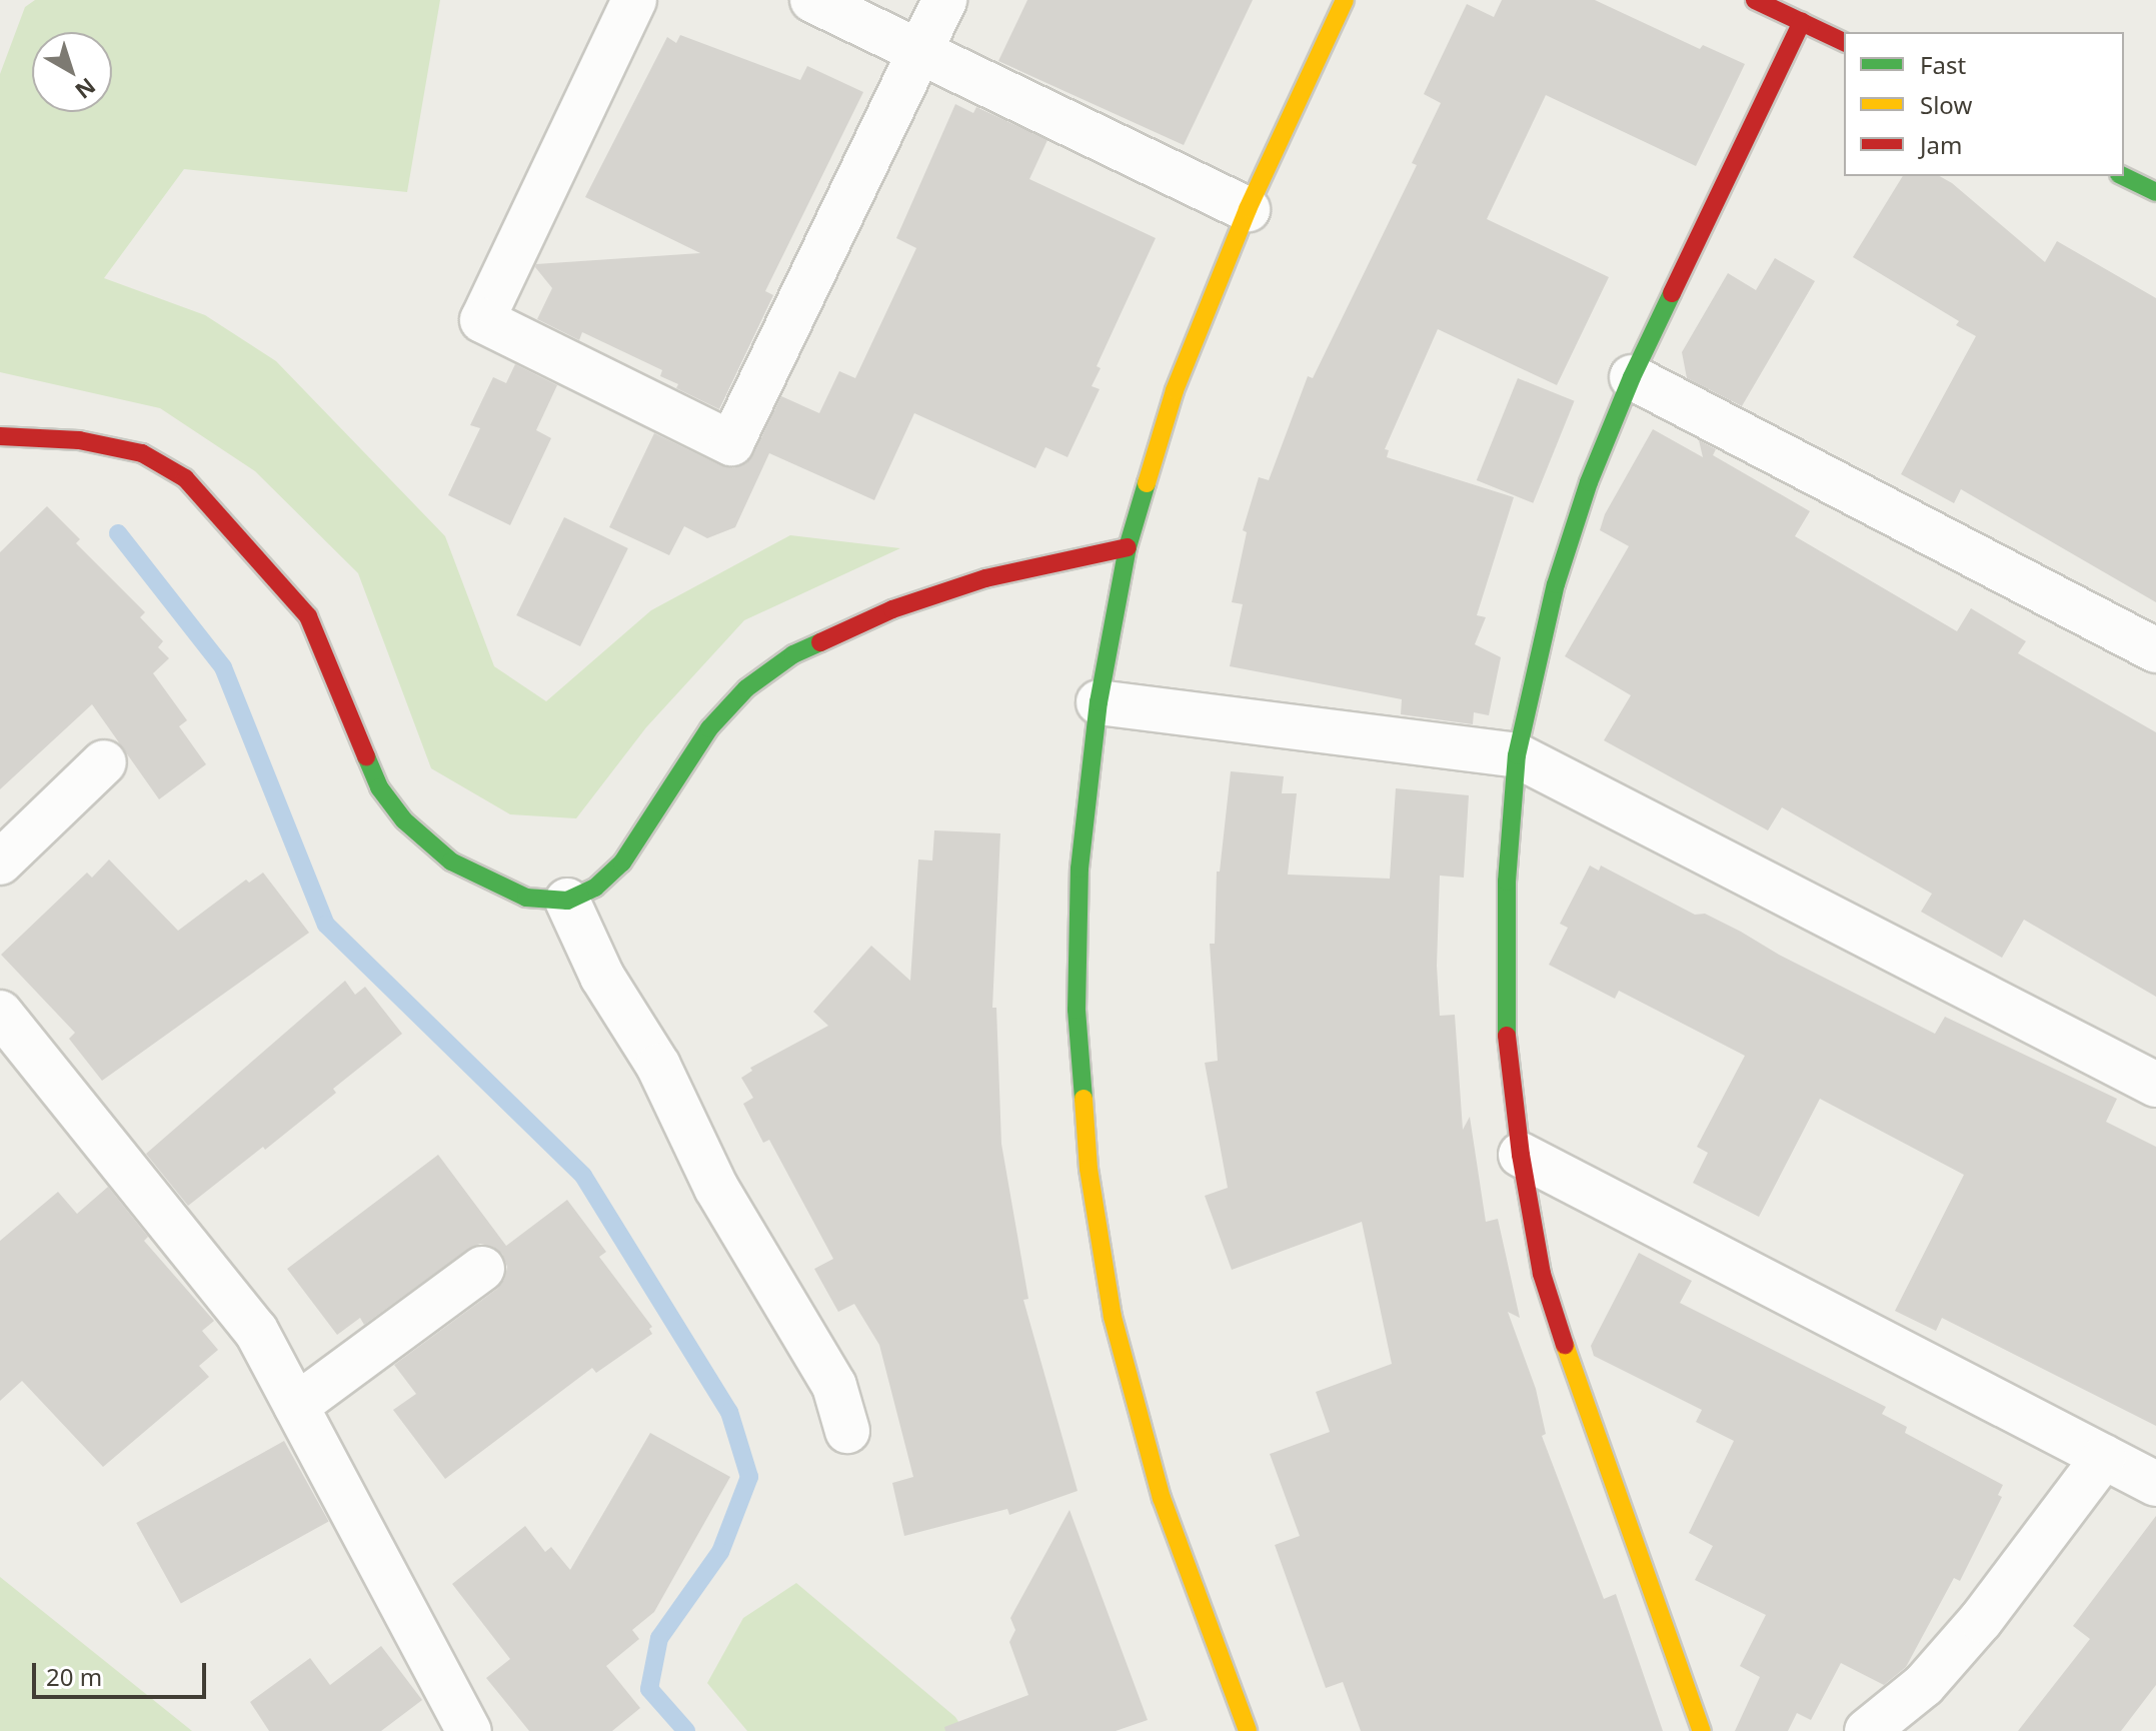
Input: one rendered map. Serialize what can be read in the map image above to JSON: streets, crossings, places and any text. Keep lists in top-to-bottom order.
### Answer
{
  "legend": ["Fast", "Slow", "Jam"],
  "scale_bar": "20 m",
  "north": "bottom right"
}
